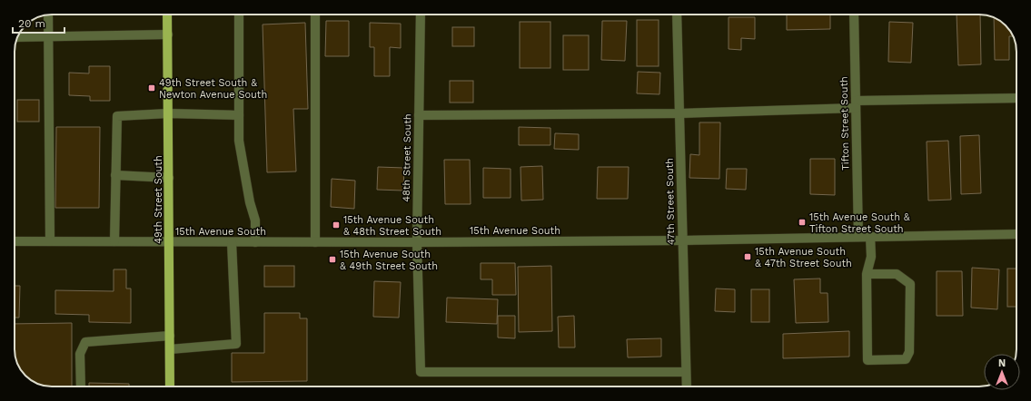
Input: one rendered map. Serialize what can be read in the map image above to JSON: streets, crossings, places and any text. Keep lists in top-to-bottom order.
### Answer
{
  "streets": {
    "main road": ["49th Street South"],
    "street": [
      "Tifton Street South",
      "48th Street South",
      "47th Street South",
      "15th Avenue South"
    ]
  },
  "crossings": [
    ["Tifton Street South", "15th Avenue South"],
    ["48th Street South", "47th Street South"],
    ["48th Street South", "15th Avenue South"],
    ["49th Street South", "15th Avenue South"],
    ["47th Street South", "15th Avenue South"]
  ],
  "places": {
    "transit": [
      "49th Street South & Newton Avenue South",
      "15th Avenue South & Tifton Street South",
      "15th Avenue South & 48th Street South",
      "15th Avenue South & 47th Street South",
      "15th Avenue South & 49th Street South"
    ]
  },
  "scale_bar": "20 m",
  "north": "top"
}
